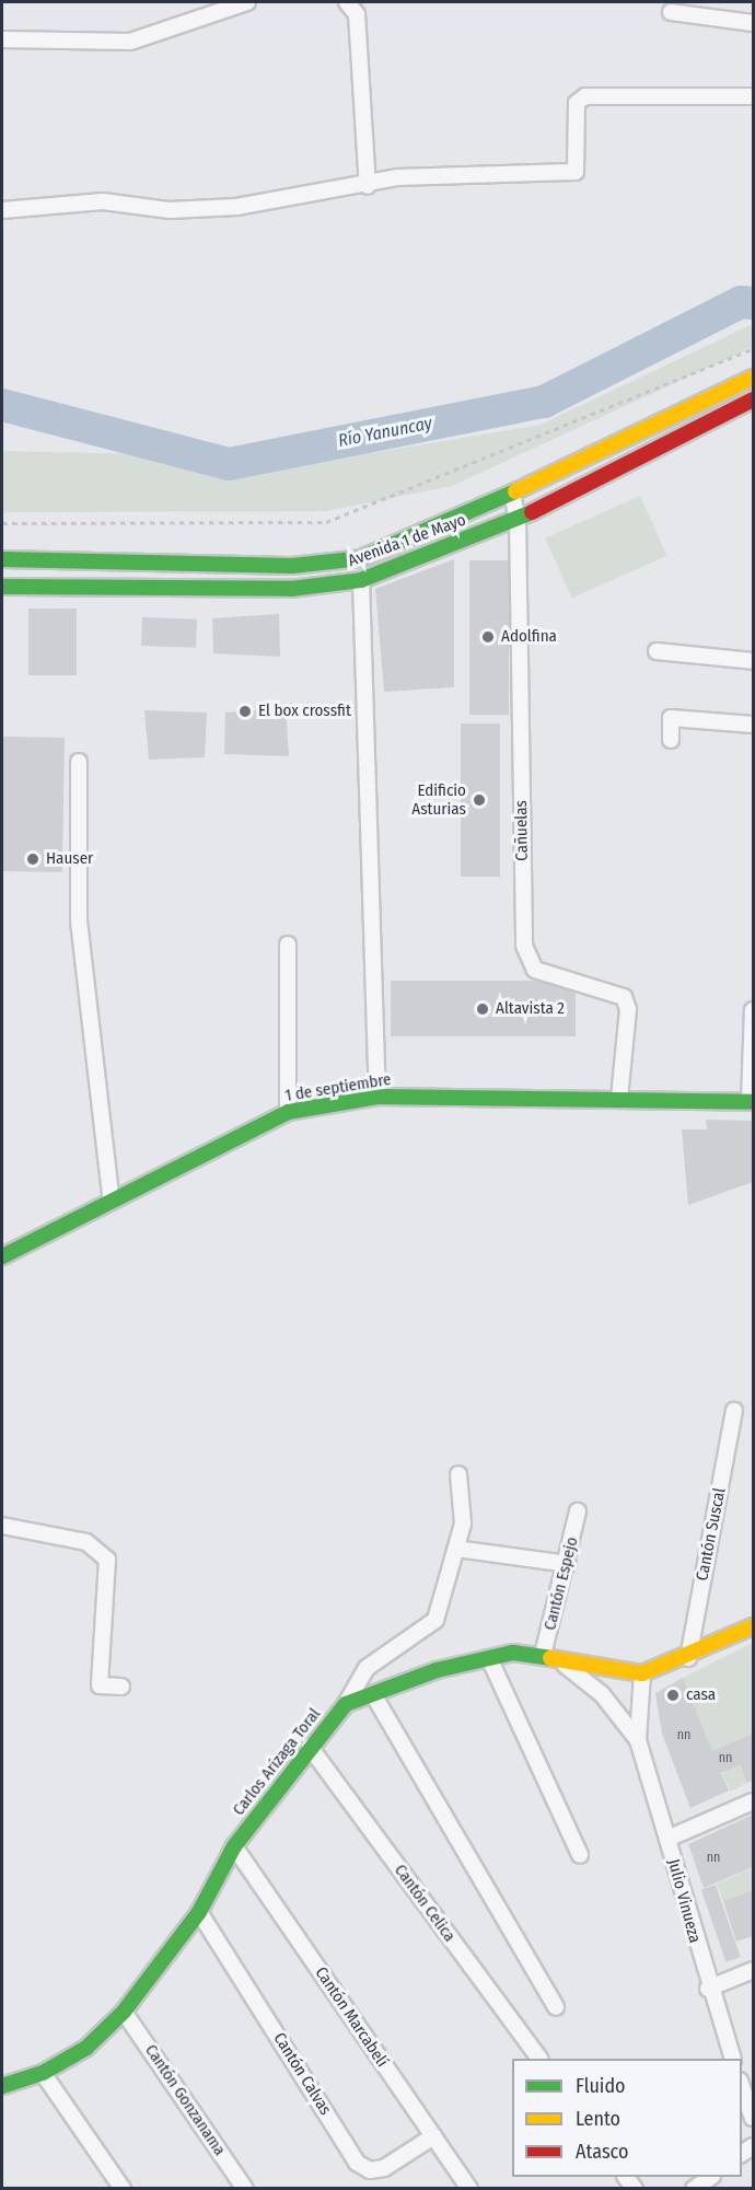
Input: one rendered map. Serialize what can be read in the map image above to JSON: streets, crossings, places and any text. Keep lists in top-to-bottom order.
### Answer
{
  "streets": {
    "street": [
      "Avenida 1 de Mayo",
      "Cañuelas",
      "1 de septiembre",
      "Cantón Suscal",
      "Cantón Espejo",
      "Carlos Arízaga Toral",
      "Julio Vinueza",
      "Cantón Celica",
      "Cantón Marcabelí",
      "Cantón Calvas",
      "Cantón Gonzanama"
    ]
  },
  "crossings": [
    ["Avenida 1 de Mayo", "Cañuelas"],
    ["Cañuelas", "1 de septiembre"],
    ["Cantón Suscal", "Carlos Arízaga Toral"],
    ["Cantón Espejo", "Carlos Arízaga Toral"],
    ["Carlos Arízaga Toral", "Julio Vinueza"],
    ["Carlos Arízaga Toral", "Cantón Celica"],
    ["Carlos Arízaga Toral", "Cantón Marcabelí"],
    ["Carlos Arízaga Toral", "Cantón Calvas"],
    ["Carlos Arízaga Toral", "Cantón Gonzanama"],
    ["Cantón Marcabelí", "Cantón Calvas"]
  ],
  "water": ["Río Yanuncay"],
  "places": [
    "Adolfina",
    "El box crossfit",
    "Edificio Asturias",
    "Hauser",
    "Altavista 2",
    "casa"
  ],
  "house_numbers": ["nn", "nn", "nn"],
  "legend": ["Fluido", "Lento", "Atasco"]
}
